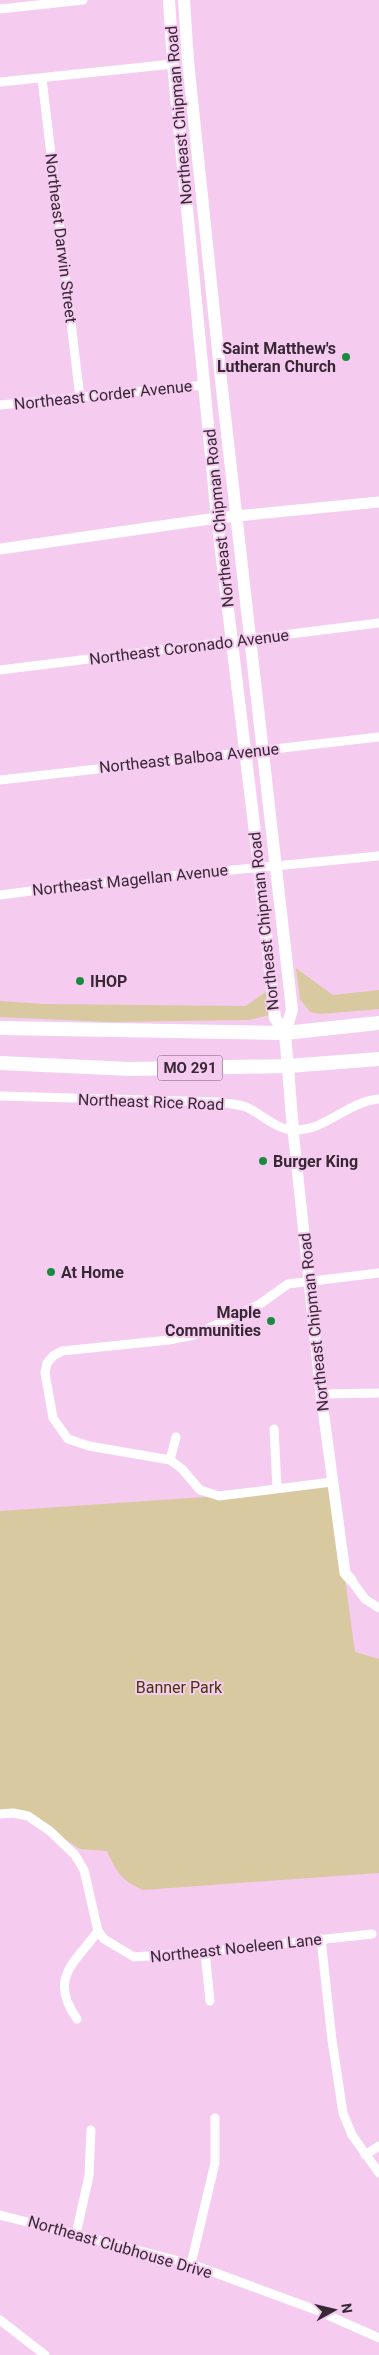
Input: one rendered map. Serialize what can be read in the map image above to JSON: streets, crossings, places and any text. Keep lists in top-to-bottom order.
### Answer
{
  "streets": {
    "main road": ["Northeast Chipman Road", "MO 291"],
    "street": [
      "Northeast Darwin Street",
      "Northeast Corder Avenue",
      "Northeast Coronado Avenue",
      "Northeast Balboa Avenue",
      "Northeast Magellan Avenue",
      "Northeast Rice Road",
      "Northeast Noeleen Lane",
      "Northeast Clubhouse Drive"
    ]
  },
  "crossings": [
    ["Northeast Chipman Road", "Northeast Corder Avenue"],
    ["Northeast Chipman Road", "Northeast Coronado Avenue"],
    ["Northeast Chipman Road", "Northeast Balboa Avenue"],
    ["Northeast Chipman Road", "Northeast Magellan Avenue"],
    ["Northeast Chipman Road", "MO 291"],
    ["Northeast Chipman Road", "Northeast Rice Road"],
    ["Northeast Darwin Street", "Northeast Corder Avenue"]
  ],
  "parks": ["Banner Park"],
  "places": [
    "Saint Matthew's Lutheran Church",
    "IHOP",
    "Burger King",
    "At Home",
    "Maple Communities"
  ],
  "north": "right"
}
